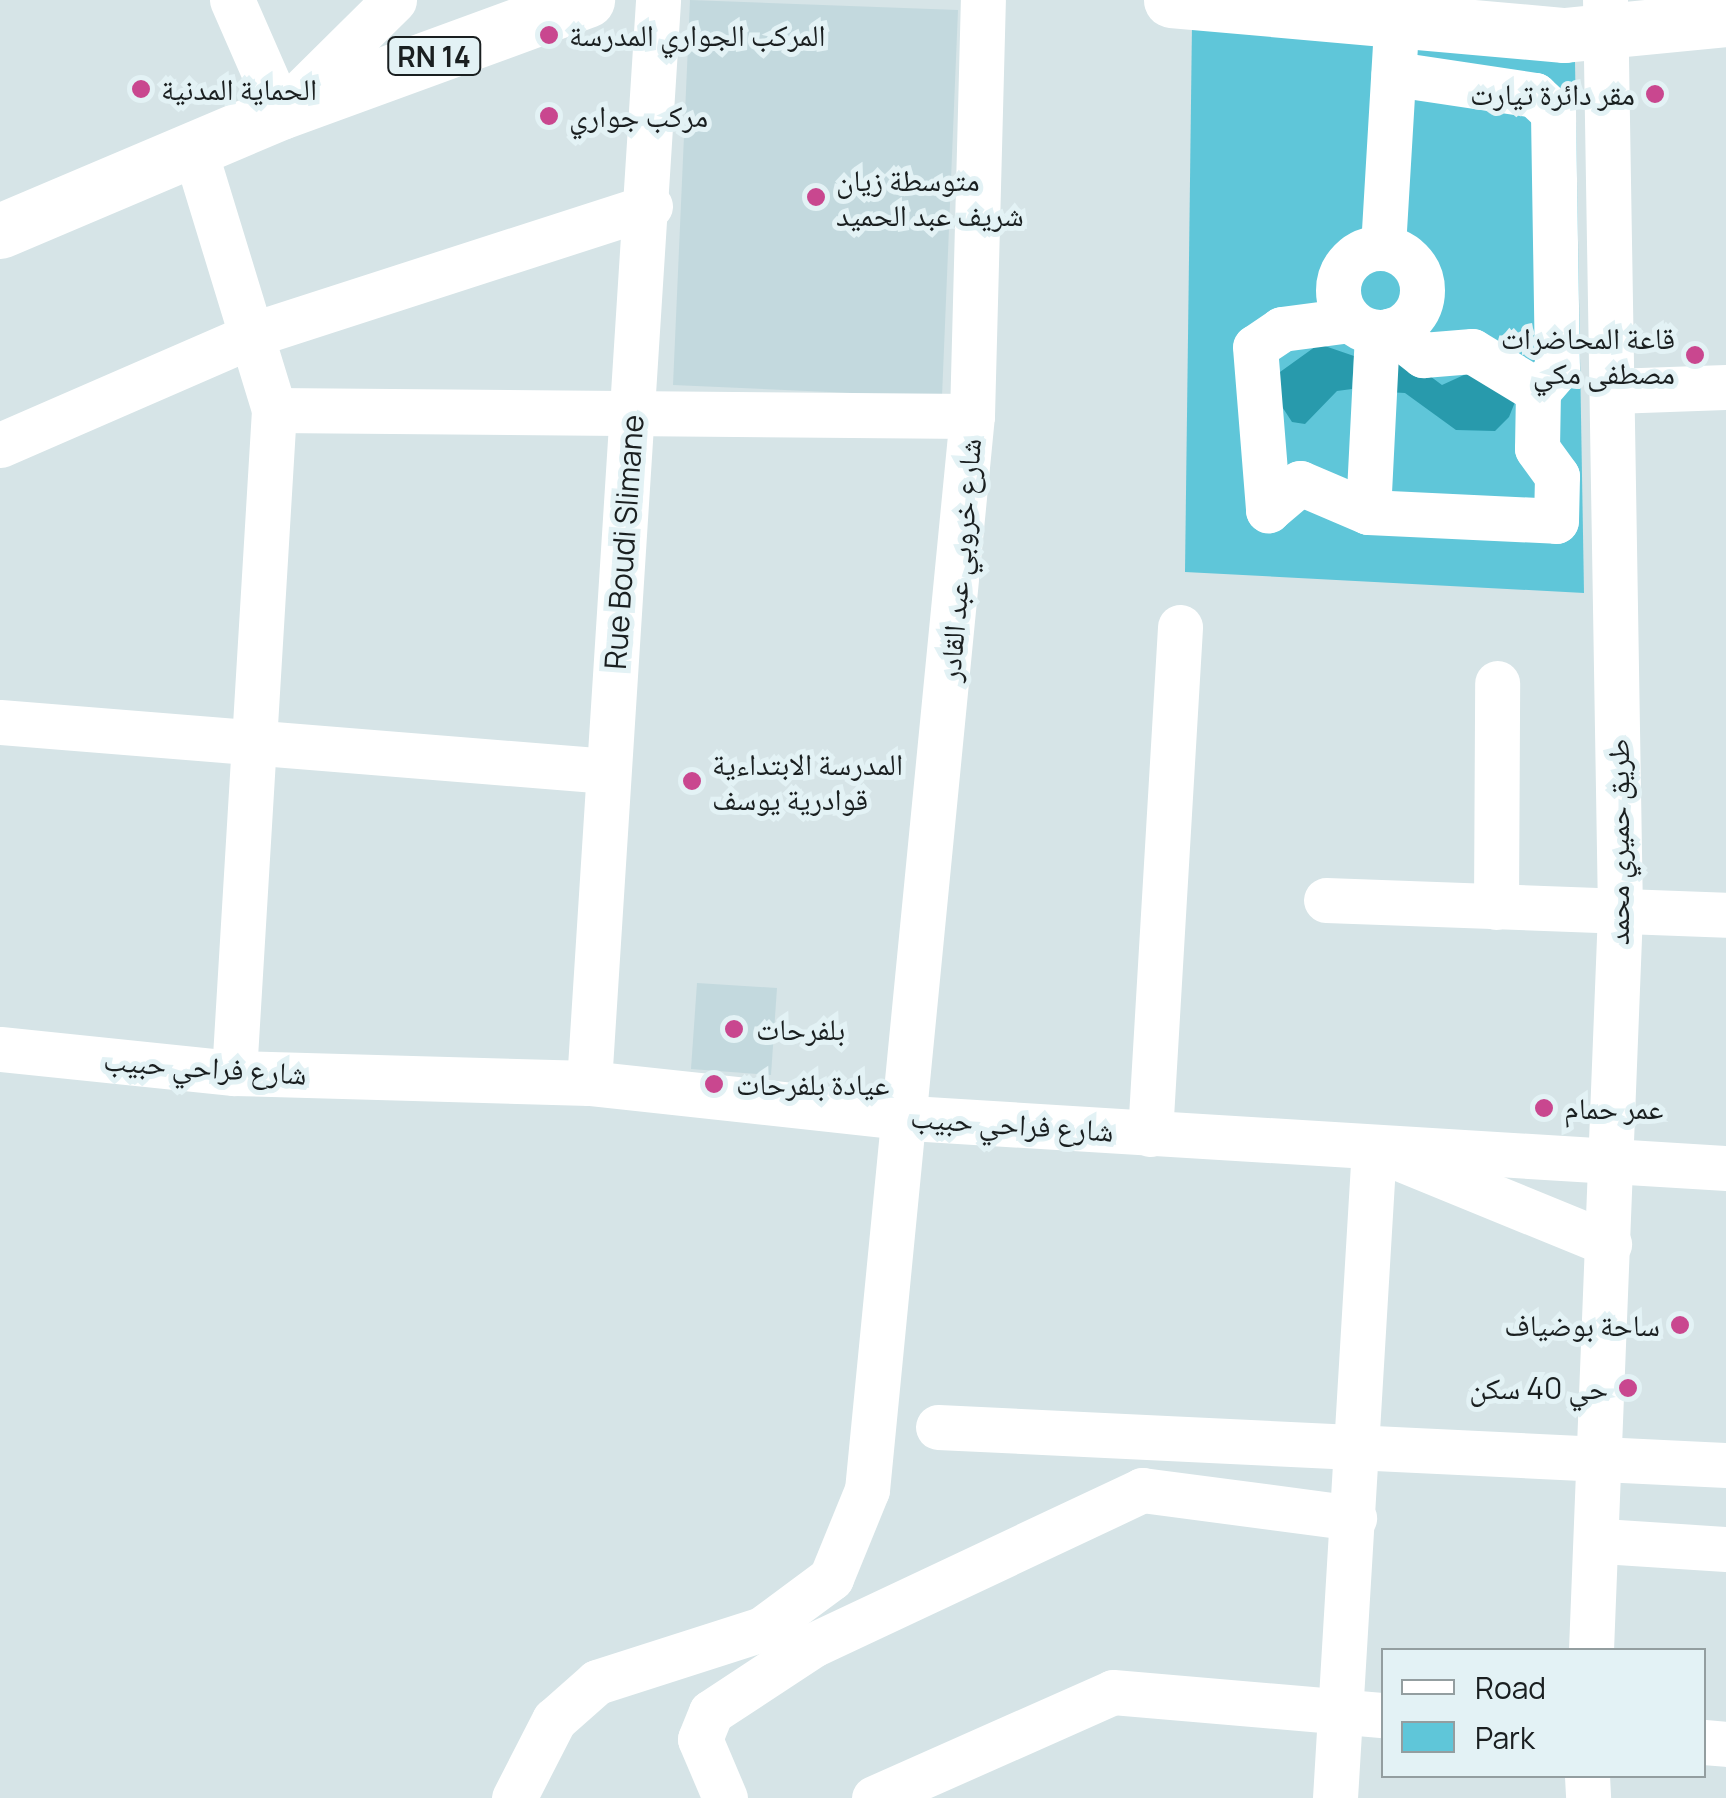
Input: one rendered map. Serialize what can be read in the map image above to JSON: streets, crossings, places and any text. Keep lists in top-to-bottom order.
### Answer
{
  "streets": {
    "main road": ["RN 14"],
    "street": [
      "Rue Boudi Slimane",
      "شارع خروبي عبد القادر",
      "طريق حميري محمد",
      "شارع فراحي حبيب"
    ]
  },
  "crossings": [
    ["Rue Boudi Slimane", "شارع فراحي حبيب"],
    ["شارع خروبي عبد القادر", "شارع فراحي حبيب"],
    ["طريق حميري محمد", "شارع فراحي حبيب"]
  ],
  "places": [
    "المركب الجواري المدرسة",
    "الحماية المدنية",
    "مقر دائرة تيارت",
    "مركب جواري",
    "متوسطة زيان شريف عبد الحميد",
    "قاعة المحاضرات مصطفى مكي",
    "المدرسة الابتداءية قوادرية يوسف",
    "بلفرحات",
    "عيادة بلفرحات",
    "عمر حمام",
    "ساحة بوضياف",
    "حي 40 سكن"
  ],
  "legend": ["Road", "Park"]
}
